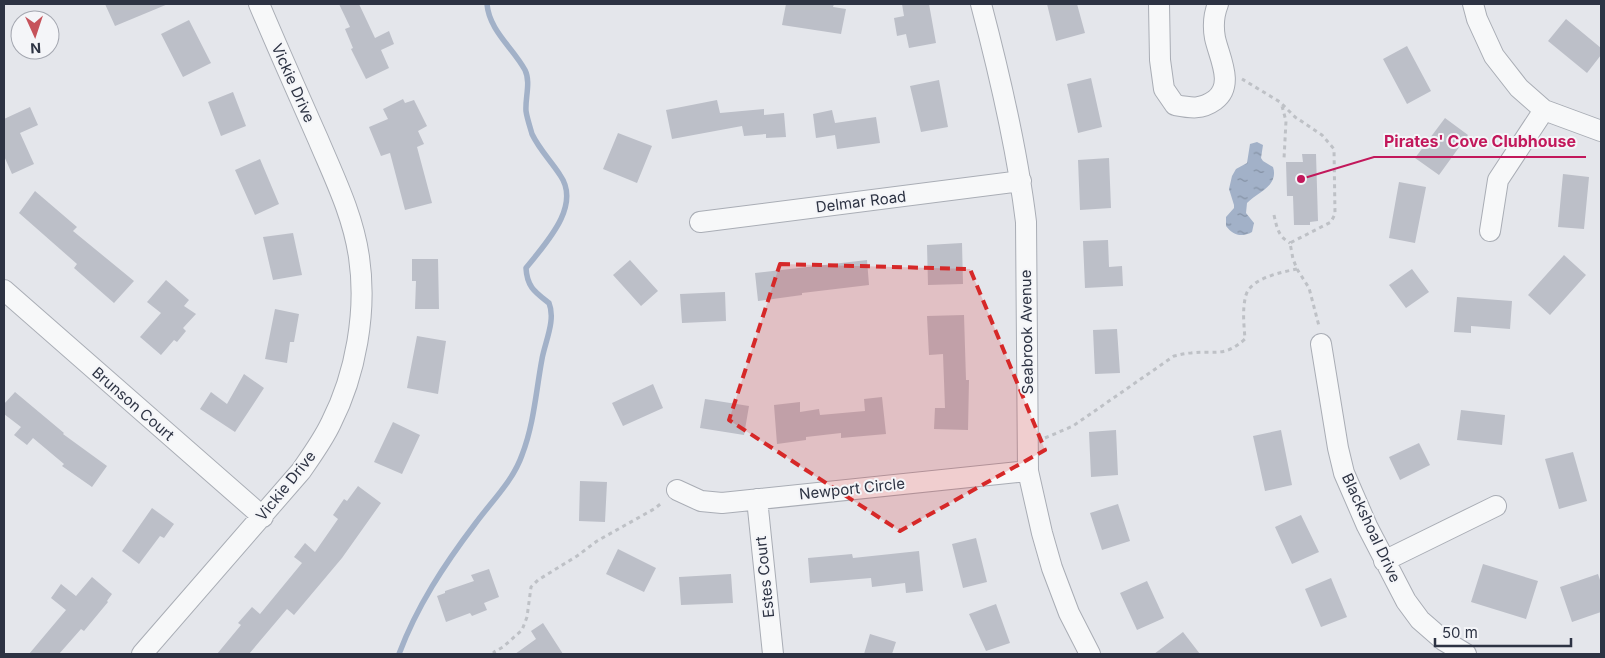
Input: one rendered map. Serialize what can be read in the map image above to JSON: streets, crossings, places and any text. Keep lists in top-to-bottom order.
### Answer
{
  "streets": {
    "street": [
      "Vickie Drive",
      "Delmar Road",
      "Seabrook Avenue",
      "Brunson Court",
      "Newport Circle",
      "Blackshoal Drive",
      "Estes Court"
    ]
  },
  "crossings": [
    ["Vickie Drive", "Brunson Court"],
    ["Delmar Road", "Seabrook Avenue"],
    ["Seabrook Avenue", "Newport Circle"],
    ["Newport Circle", "Estes Court"]
  ],
  "places": ["Pirates' Cove Clubhouse"],
  "scale_bar": "50 m",
  "north": "bottom"
}
